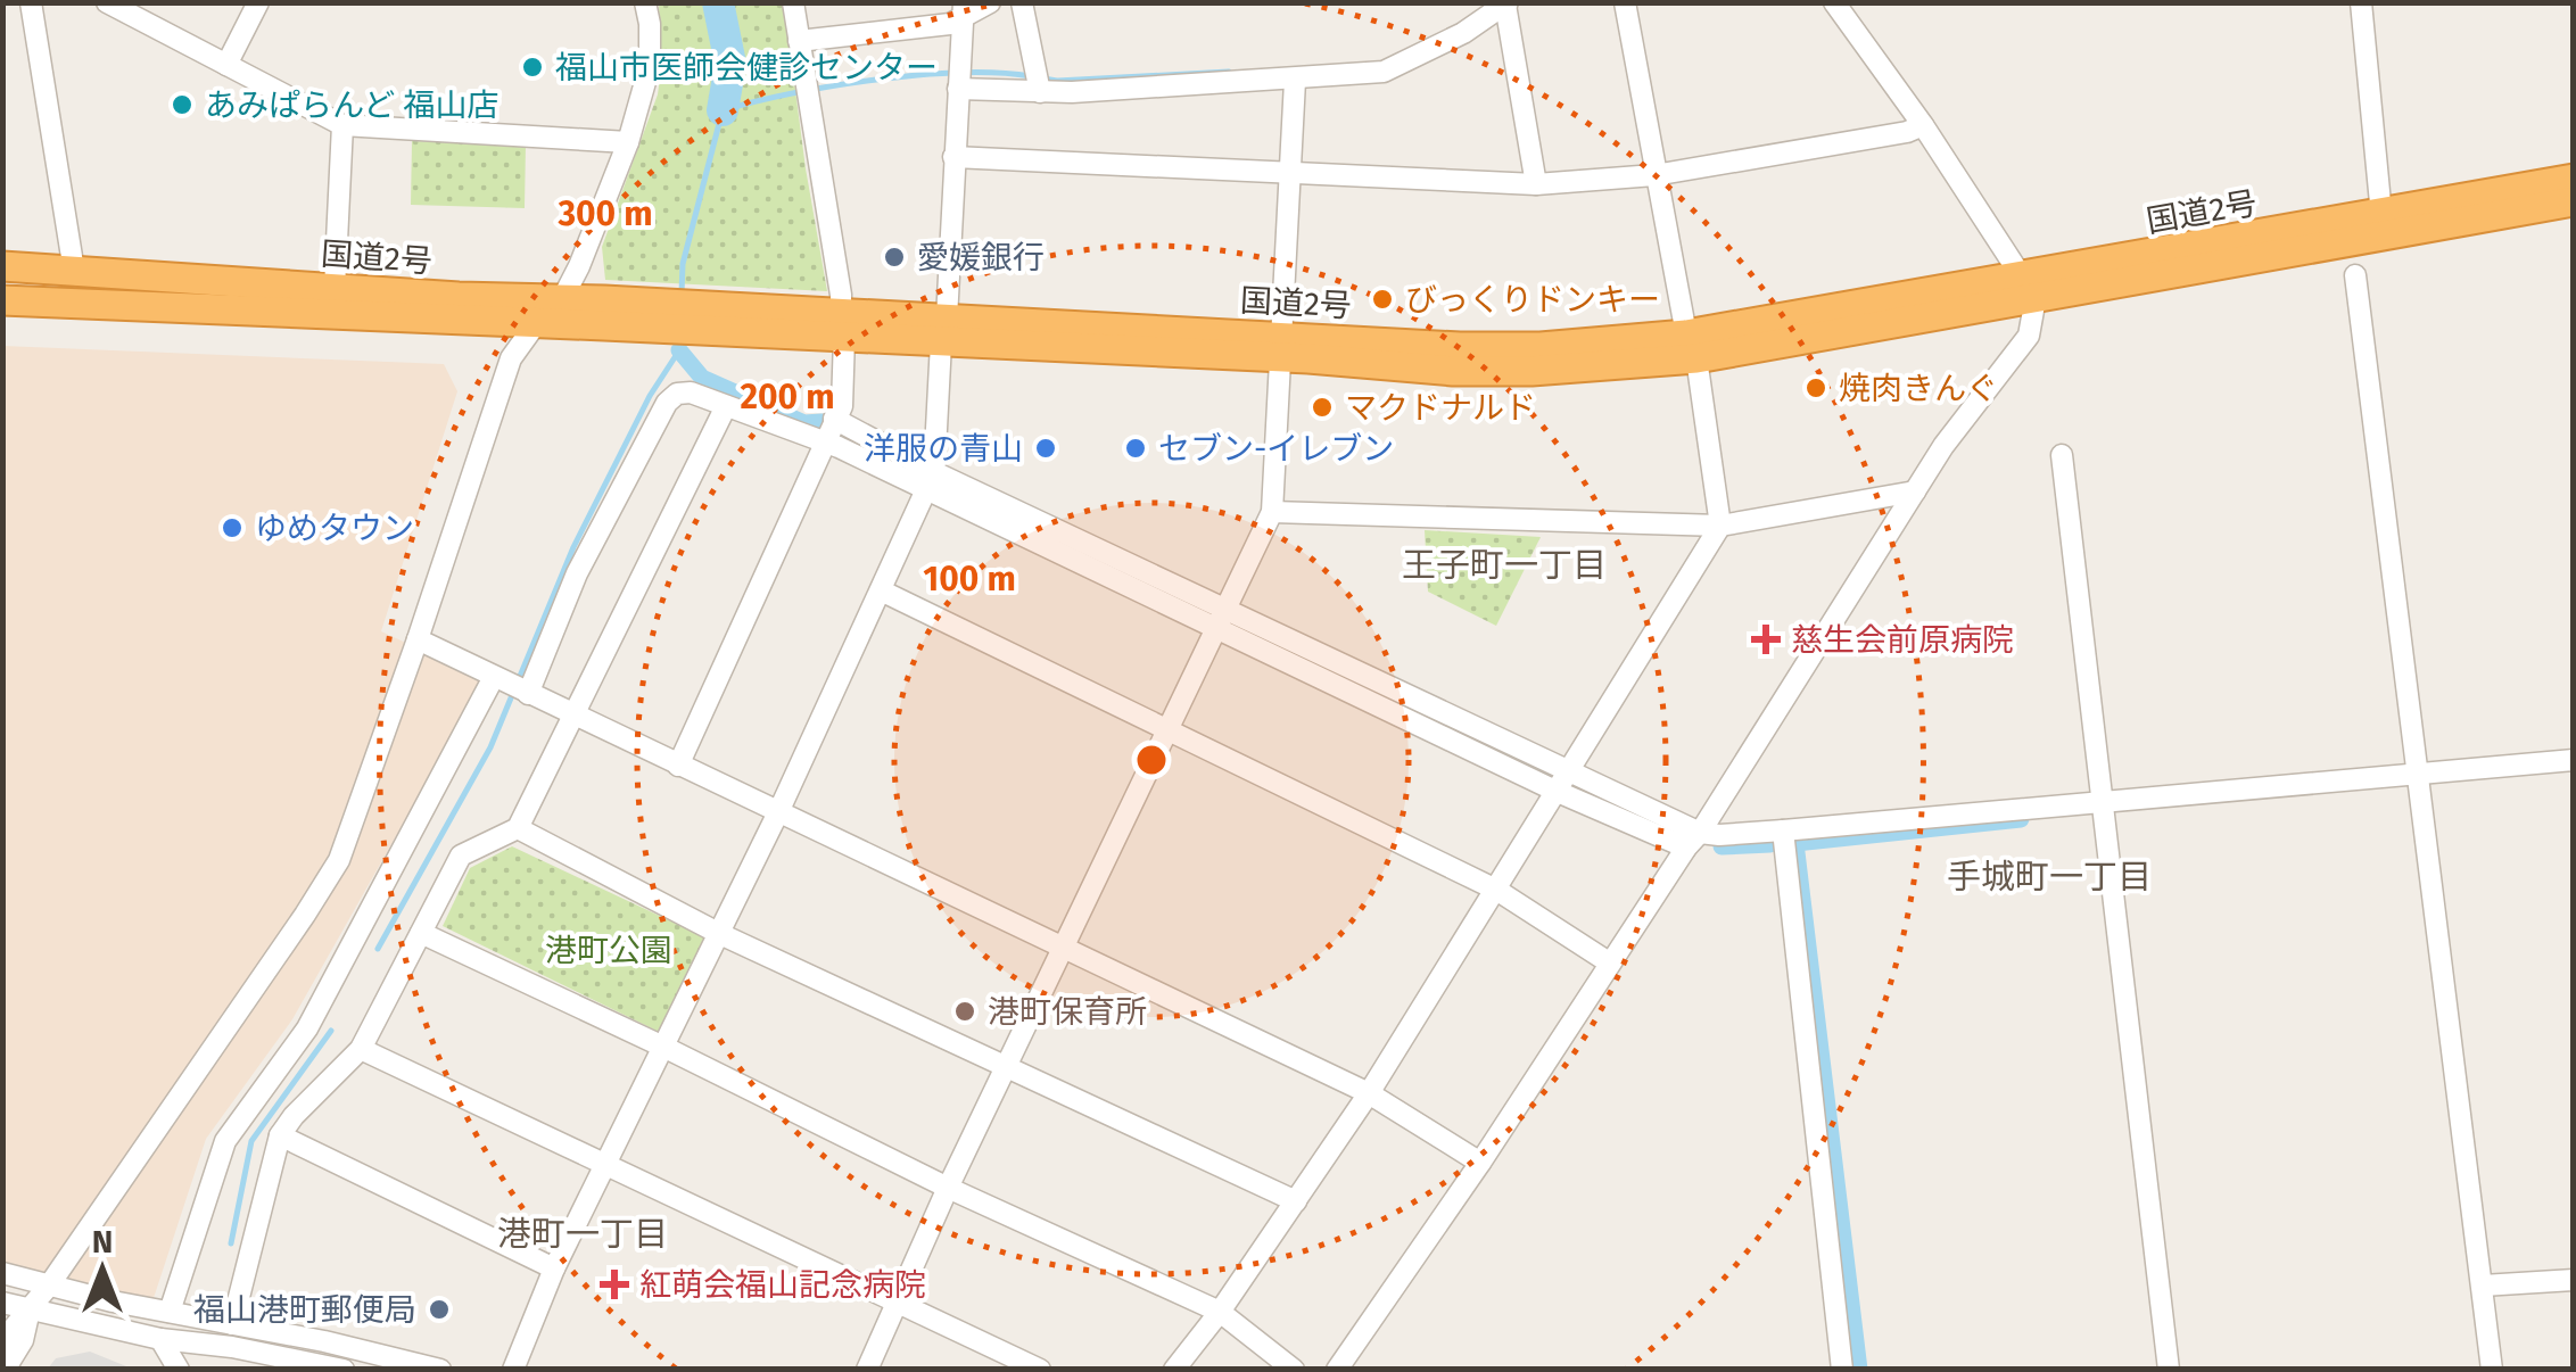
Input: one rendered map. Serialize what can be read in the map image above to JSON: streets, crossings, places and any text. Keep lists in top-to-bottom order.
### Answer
{
  "streets": {
    "highway": ["国道2号"]
  },
  "districts": ["王子町一丁目", "手城町一丁目", "港町一丁目"],
  "parks": ["港町公園"],
  "places": {
    "other": [
      "福山市医師会健診センター",
      "あみぱらんど 福山店",
      "愛媛銀行",
      "びっくりドンキー",
      "焼肉きんぐ",
      "マクドナルド",
      "洋服の青山",
      "セブン-イレブン",
      "ゆめタウン",
      "港町保育所",
      "福山港町郵便局"
    ],
    "health": ["慈生会前原病院", "紅萌会福山記念病院"]
  },
  "north": "top",
  "rings": ["300 m", "200 m", "100 m"]
}
